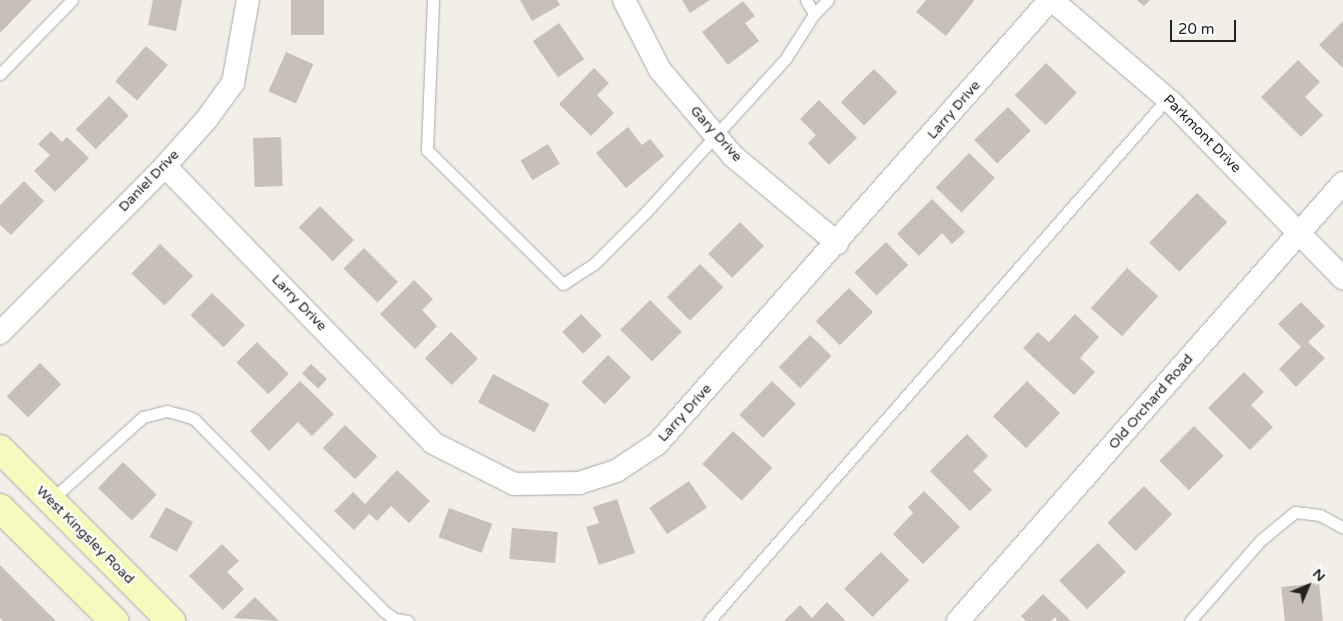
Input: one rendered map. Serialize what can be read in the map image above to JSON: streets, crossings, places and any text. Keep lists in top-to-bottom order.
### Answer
{
  "streets": {
    "main road": ["West Kingsley Road"],
    "street": [
      "Larry Drive",
      "Gary Drive",
      "Parkmont Drive",
      "Daniel Drive",
      "Old Orchard Road"
    ]
  },
  "crossings": [
    ["Larry Drive", "Gary Drive"],
    ["Larry Drive", "Parkmont Drive"],
    ["Larry Drive", "Daniel Drive"],
    ["Parkmont Drive", "Old Orchard Road"]
  ],
  "scale_bar": "20 m",
  "north": "top right"
}
